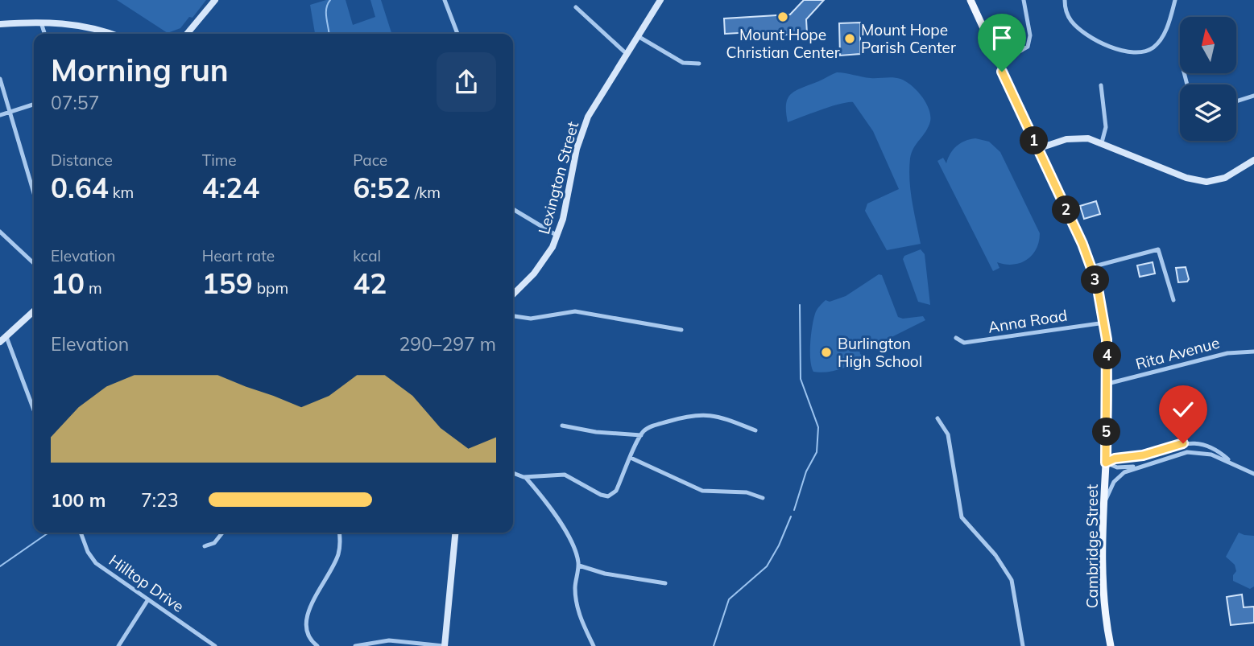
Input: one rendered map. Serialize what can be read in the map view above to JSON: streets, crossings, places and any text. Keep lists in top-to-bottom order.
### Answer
{
  "streets": {
    "main road": ["Cambridge Street"],
    "street": [
      "Lexington Street",
      "Anna Road",
      "Rita Avenue",
      "Hilltop Drive"
    ]
  },
  "crossings": [
    ["Anna Road", "Cambridge Street"],
    ["Rita Avenue", "Cambridge Street"]
  ],
  "places": ["Mount Hope Christian Center", "Mount Hope Parish Center", "Burlington High School"],
  "north": "top",
  "page": {
    "heading": ["Morning run", "07:57"],
    "pins": [
      "1",
      "2",
      "3",
      "4",
      "5"
    ],
    "stats": [
      ["Distance", "0.64 km"],
      ["Time", "4:24"],
      ["Pace", "6:52 /km"],
      ["Elevation", "10 m"],
      ["Heart rate", "159 bpm"],
      ["kcal", "42"]
    ],
    "chart": ["Elevation", "290–297 m"],
    "list": [
      {
        "name": "100 m",
        "note": "7:23"
      }
    ]
  }
}
